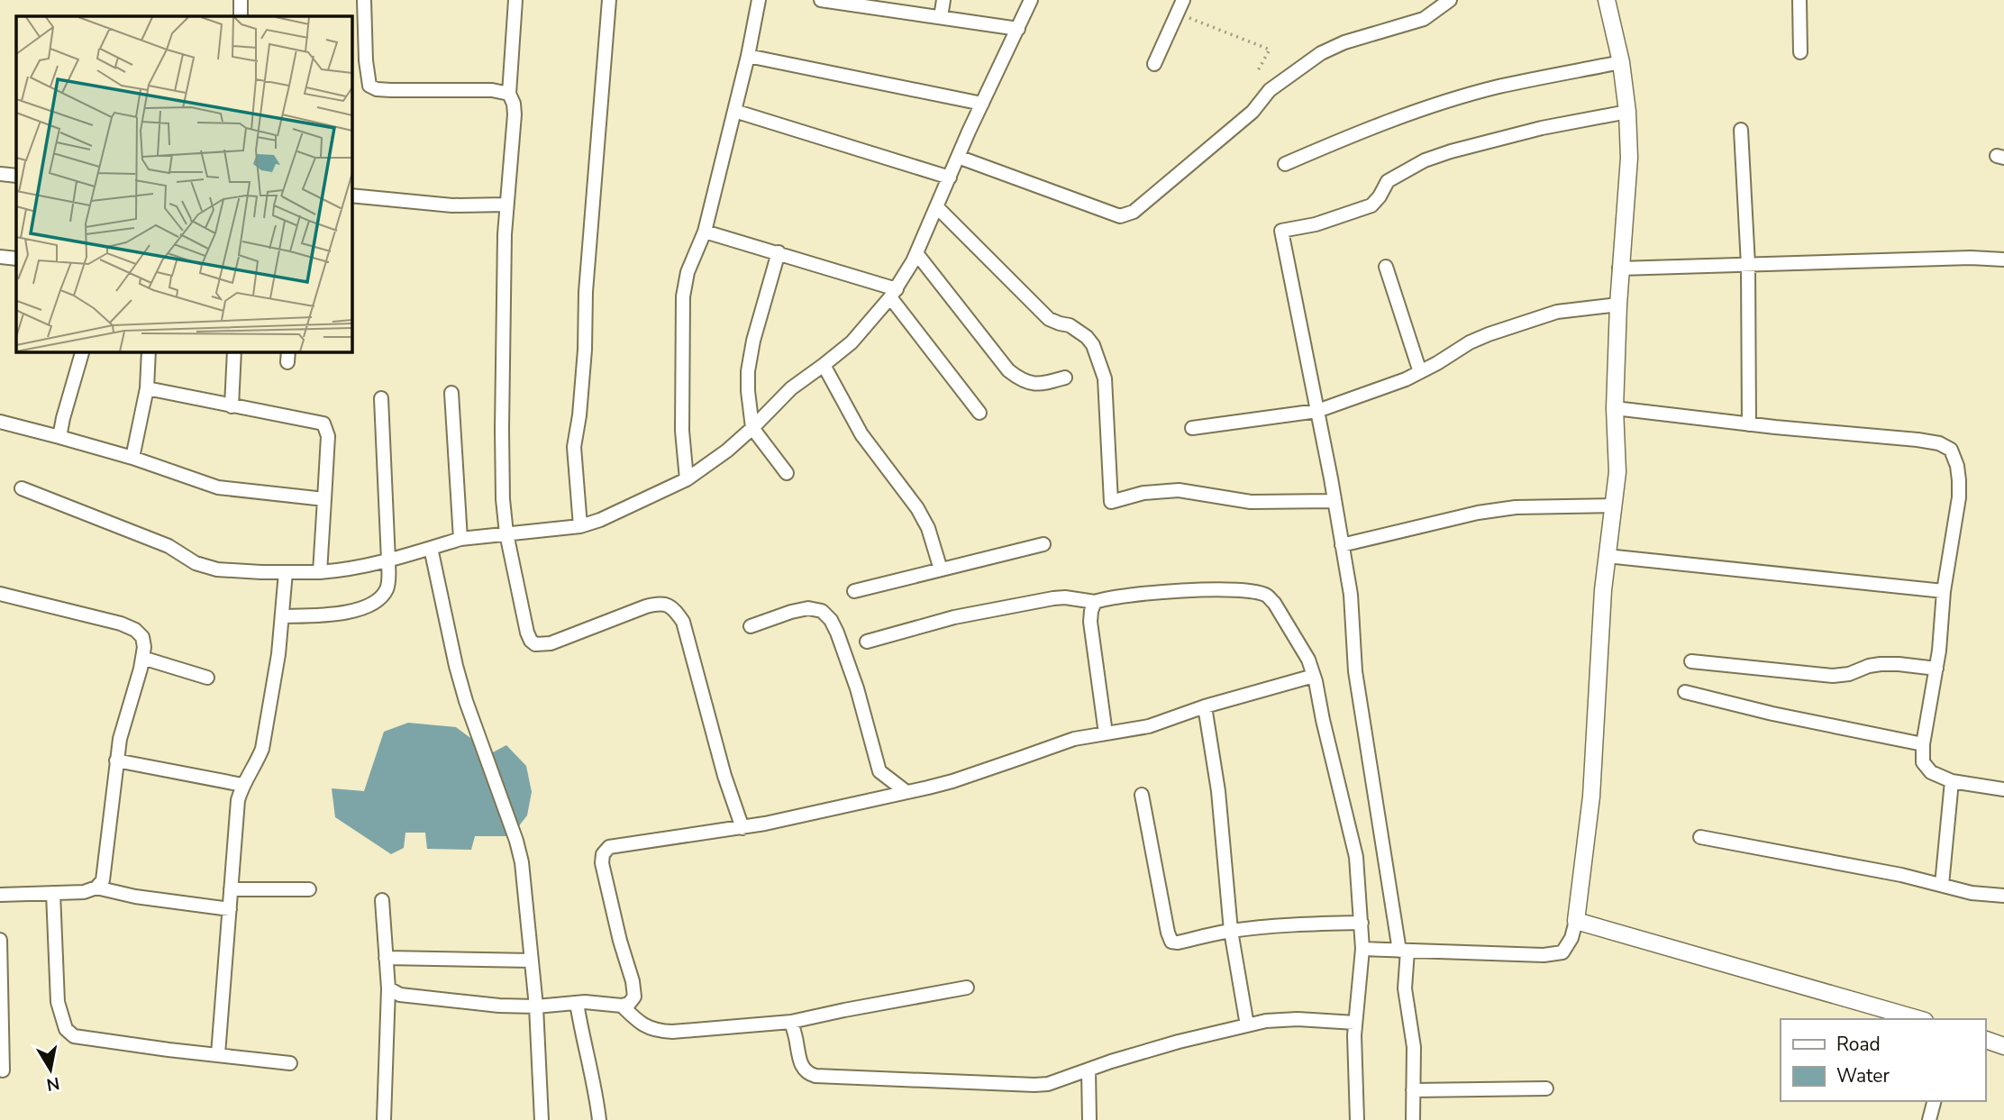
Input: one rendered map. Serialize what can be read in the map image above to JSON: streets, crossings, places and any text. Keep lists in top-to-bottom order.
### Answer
{
  "legend": ["Road", "Water"],
  "north": "bottom"
}
